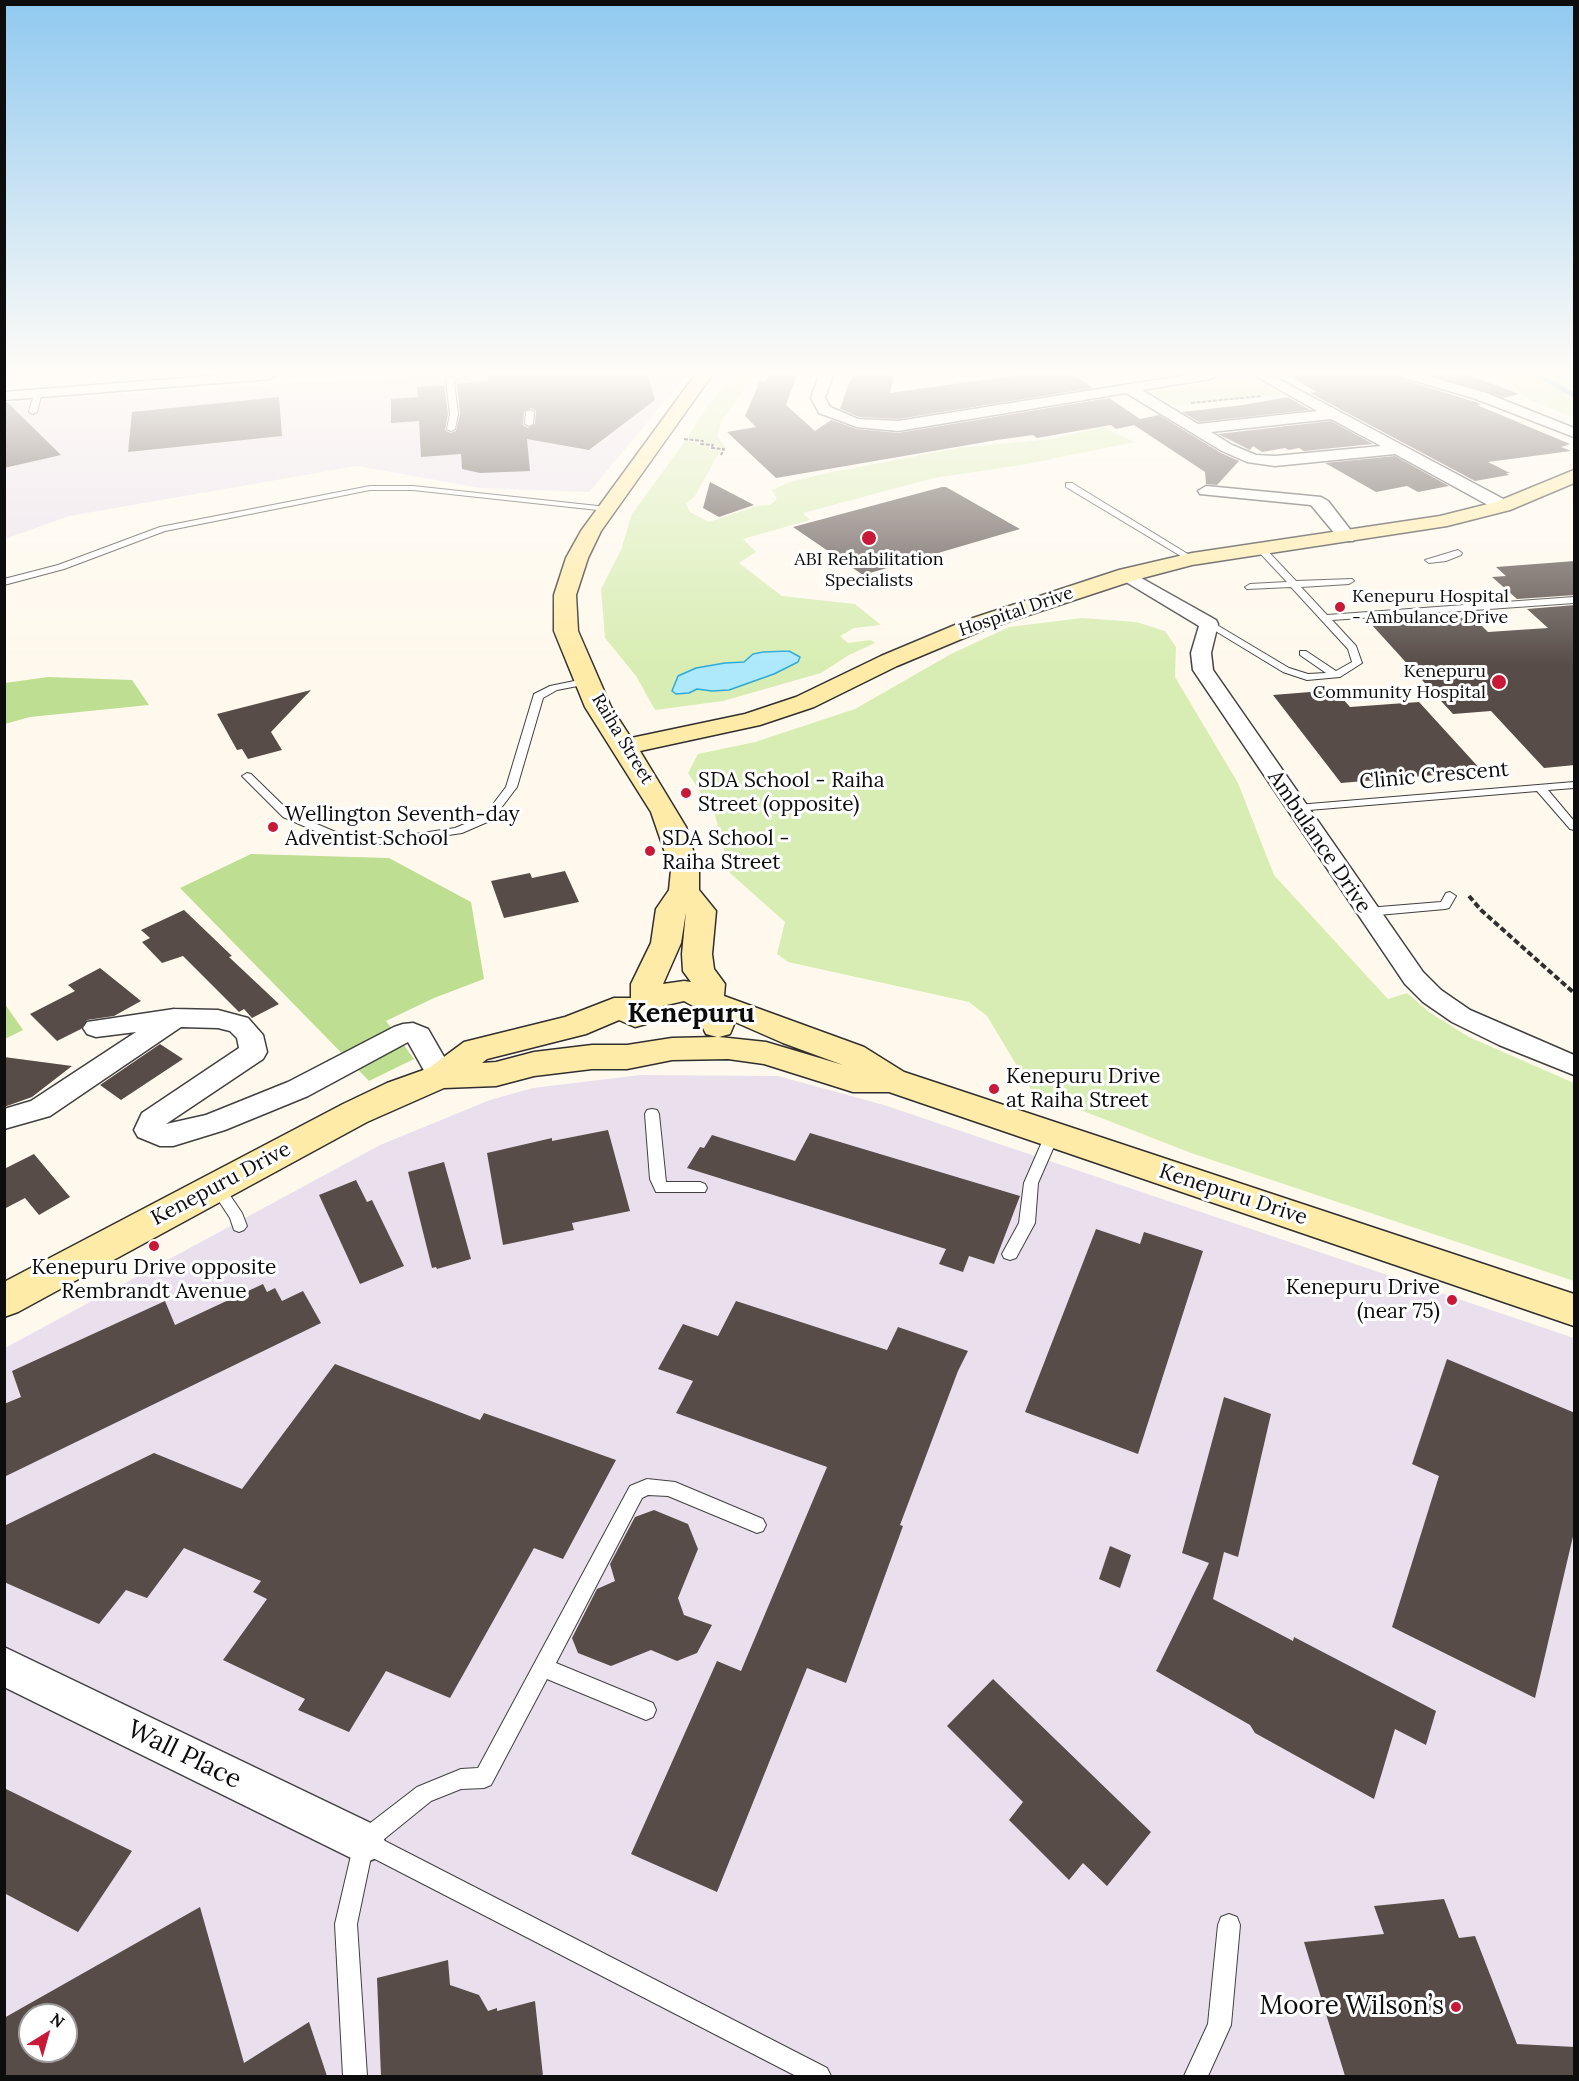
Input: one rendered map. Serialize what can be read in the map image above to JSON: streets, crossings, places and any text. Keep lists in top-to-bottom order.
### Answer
{
  "streets": {
    "main road": ["Hospital Drive", "Raiha Street", "Kenepuru Drive"],
    "street": ["Ambulance Drive", "Wall Place"],
    "lane": ["Clinic Crescent"]
  },
  "crossings": [
    ["Hospital Drive", "Raiha Street"],
    ["Clinic Crescent", "Ambulance Drive"]
  ],
  "districts": ["Kenepuru"],
  "places": [
    "ABI Rehabilitation Specialists",
    "Kenepuru Hospital - Ambulance Drive",
    "Kenepuru Community Hospital",
    "SDA School - Raiha Street (opposite)",
    "Wellington Seventh-day Adventist School",
    "SDA School - Raiha Street",
    "Kenepuru Drive at Raiha Street",
    "Kenepuru Drive opposite Rembrandt Avenue",
    "Kenepuru Drive (near 75)",
    "Moore Wilson’s"
  ],
  "north": "top right"
}
